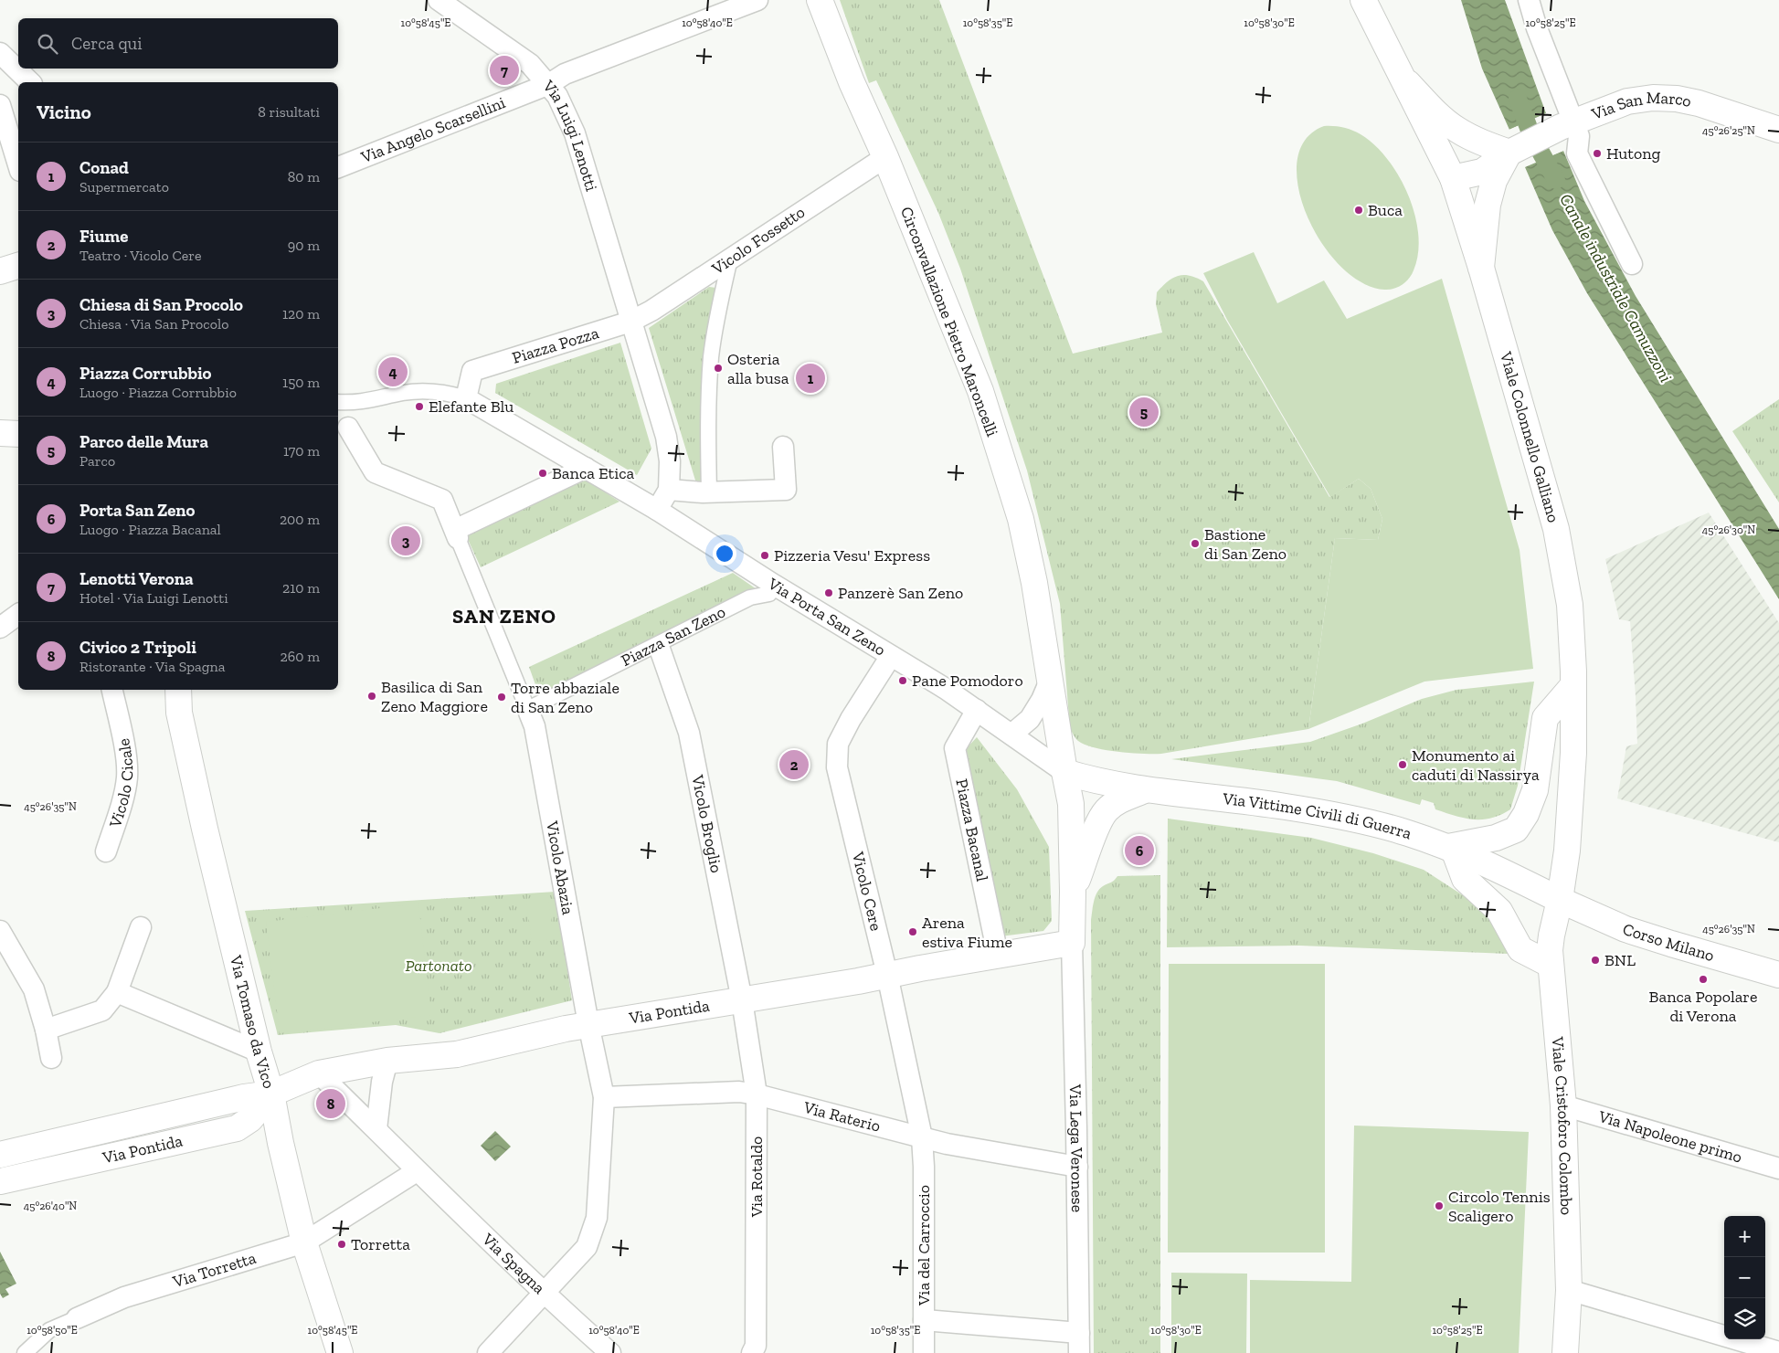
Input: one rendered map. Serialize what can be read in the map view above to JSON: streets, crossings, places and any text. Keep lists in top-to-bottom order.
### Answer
{
  "streets": {
    "street": [
      "Via San Marco",
      "Via Angelo Scarsellini",
      "Via Luigi Lenotti",
      "Vicolo Fossetto",
      "Circonvallazione Pietro Maroncelli",
      "Piazza Pozza",
      "Viale Colonnello Galliano",
      "Via Porta San Zeno",
      "Piazza San Zeno",
      "Vicolo Cicale",
      "Via Vittime Civili di Guerra",
      "Vicolo Broglio",
      "Piazza Bacanal",
      "Vicolo Abazia",
      "Vicolo Cere",
      "Corso Milano",
      "Via Pontida",
      "Via Tomaso da Vico",
      "Via Raterio",
      "Viale Cristoforo Colombo",
      "Via Napoleone primo",
      "Via Lega Veronese",
      "Via Rotaldo",
      "Via del Carroccio",
      "Via Spagna",
      "Via Torretta"
    ]
  },
  "crossings": [
    ["Via San Marco", "Viale Colonnello Galliano"],
    ["Via Angelo Scarsellini", "Via Luigi Lenotti"],
    ["Via Luigi Lenotti", "Vicolo Fossetto"],
    ["Via Luigi Lenotti", "Piazza Pozza"],
    ["Vicolo Fossetto", "Circonvallazione Pietro Maroncelli"],
    ["Vicolo Fossetto", "Piazza Pozza"],
    ["Circonvallazione Pietro Maroncelli", "Via Porta San Zeno"],
    ["Circonvallazione Pietro Maroncelli", "Via Vittime Civili di Guerra"],
    ["Viale Colonnello Galliano", "Via Vittime Civili di Guerra"],
    ["Viale Colonnello Galliano", "Corso Milano"],
    ["Viale Colonnello Galliano", "Viale Cristoforo Colombo"],
    ["Via Porta San Zeno", "Via Vittime Civili di Guerra"],
    ["Via Porta San Zeno", "Piazza Bacanal"],
    ["Via Porta San Zeno", "Vicolo Cere"],
    ["Piazza San Zeno", "Vicolo Abazia"],
    ["Via Vittime Civili di Guerra", "Corso Milano"],
    ["Via Vittime Civili di Guerra", "Viale Cristoforo Colombo"],
    ["Vicolo Broglio", "Via Pontida"],
    ["Vicolo Broglio", "Via Rotaldo"],
    ["Piazza Bacanal", "Via Pontida"],
    ["Vicolo Abazia", "Via Pontida"],
    ["Vicolo Abazia", "Via Raterio"],
    ["Vicolo Abazia", "Via Spagna"],
    ["Vicolo Cere", "Via Pontida"],
    ["Vicolo Cere", "Via Raterio"],
    ["Vicolo Cere", "Via del Carroccio"],
    ["Corso Milano", "Viale Cristoforo Colombo"],
    ["Via Pontida", "Via Tomaso da Vico"],
    ["Via Pontida", "Via Lega Veronese"],
    ["Via Pontida", "Via Rotaldo"],
    ["Via Pontida", "Via Spagna"],
    ["Via Tomaso da Vico", "Via Torretta"],
    ["Via Raterio", "Via Lega Veronese"],
    ["Via Raterio", "Via Rotaldo"],
    ["Via Raterio", "Via del Carroccio"],
    ["Viale Cristoforo Colombo", "Via Napoleone primo"]
  ],
  "districts": ["SAN ZENO"],
  "water": ["Canale industriale Camuzzoni"],
  "parks": ["Partonato"],
  "places": [
    "Hutong",
    "Buca",
    "Osteria alla busa",
    "Elefante Blu",
    "Banca Etica",
    "Bastione di San Zeno",
    "Pizzeria Vesu' Express",
    "Panzerè San Zeno",
    "Pane Pomodoro",
    "Basilica di San Zeno Maggiore",
    "Torre abbaziale di San Zeno",
    "Monumento ai caduti di Nassirya",
    "Arena estiva Fiume",
    "BNL",
    "Banca Popolare di Verona",
    "Circolo Tennis Scaligero",
    "Torretta"
  ],
  "page": {
    "search": "Cerca qui",
    "pins": [
      "7",
      "4",
      "1",
      "5",
      "3",
      "2",
      "6",
      "8"
    ],
    "heading": ["Vicino", "8 risultati"],
    "list": [
      {
        "mark": "1",
        "name": "Conad",
        "note": "Supermercato",
        "value": "80 m"
      },
      {
        "mark": "2",
        "name": "Fiume",
        "note": "Teatro · Vicolo Cere",
        "value": "90 m"
      },
      {
        "mark": "3",
        "name": "Chiesa di San Procolo",
        "note": "Chiesa · Via San Procolo",
        "value": "120 m"
      },
      {
        "mark": "4",
        "name": "Piazza Corrubbio",
        "note": "Luogo · Piazza Corrubbio",
        "value": "150 m"
      },
      {
        "mark": "5",
        "name": "Parco delle Mura",
        "note": "Parco",
        "value": "170 m"
      },
      {
        "mark": "6",
        "name": "Porta San Zeno",
        "note": "Luogo · Piazza Bacanal",
        "value": "200 m"
      },
      {
        "mark": "7",
        "name": "Lenotti Verona",
        "note": "Hotel · Via Luigi Lenotti",
        "value": "210 m"
      },
      {
        "mark": "8",
        "name": "Civico 2 Tripoli",
        "note": "Ristorante · Via Spagna",
        "value": "260 m"
      }
    ],
    "map_buttons": ["+", "−"]
  },
  "coordinates": [
    "10°58'45\"E",
    "10°58'40\"E",
    "10°58'35\"E",
    "10°58'30\"E",
    "10°58'25\"E",
    "45°26'25\"N",
    "45°26'30\"N",
    "45°26'35\"N",
    "45°26'40\"N",
    "10°58'50\"E"
  ]
}
